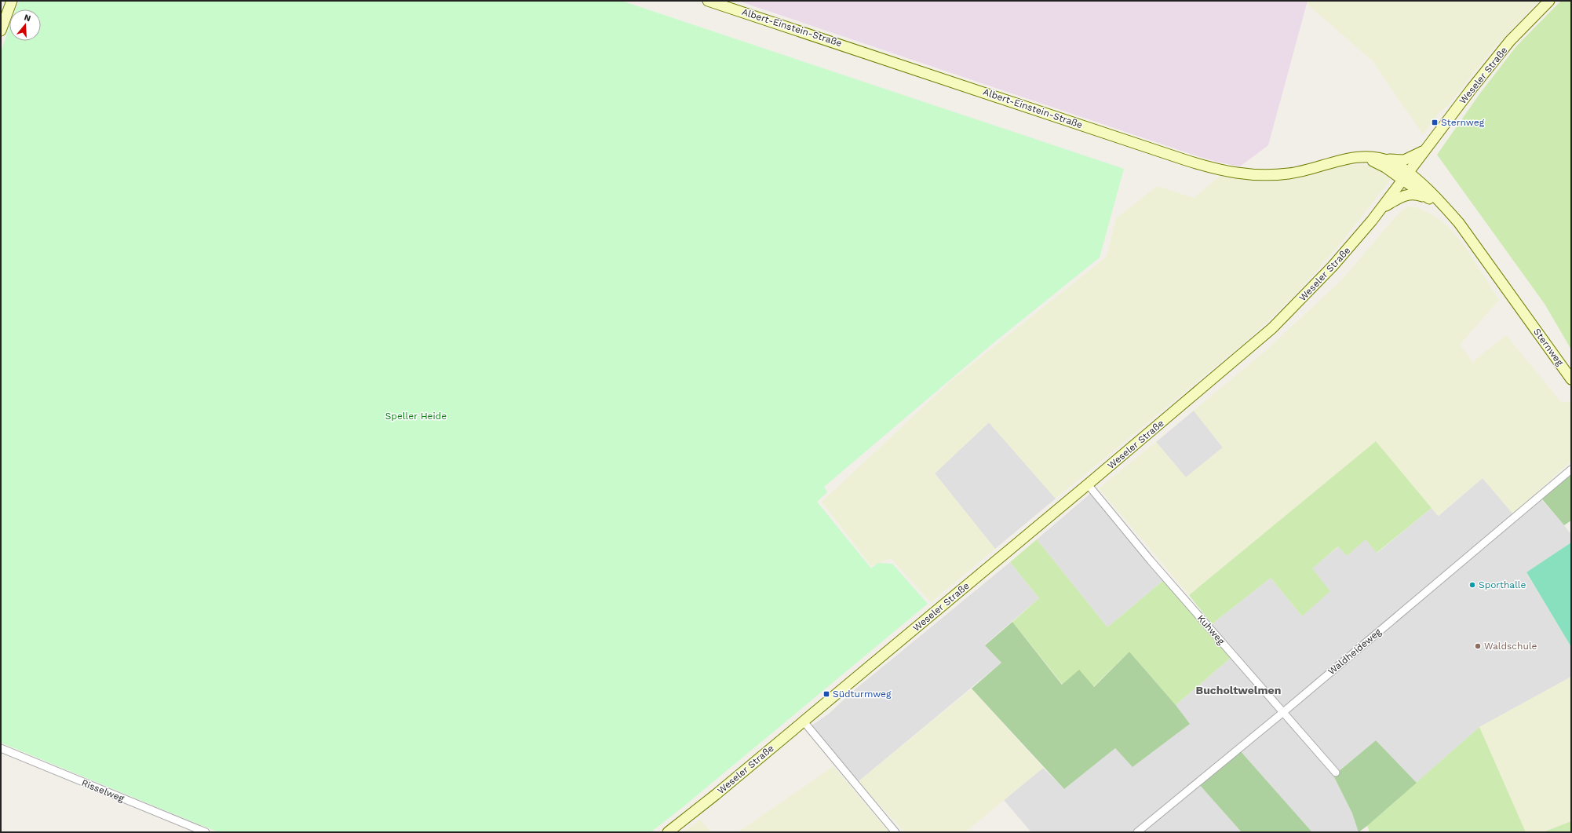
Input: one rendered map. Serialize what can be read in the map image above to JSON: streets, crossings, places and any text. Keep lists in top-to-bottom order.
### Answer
{
  "streets": {
    "main road": ["Albert-Einstein-Straße", "Weseler Straße", "Sternweg"],
    "street": ["Kuhweg", "Waldheideweg", "Risselweg"]
  },
  "crossings": [
    ["Albert-Einstein-Straße", "Weseler Straße"],
    ["Albert-Einstein-Straße", "Sternweg"],
    ["Weseler Straße", "Sternweg"],
    ["Weseler Straße", "Kuhweg"],
    ["Kuhweg", "Waldheideweg"]
  ],
  "districts": ["Bucholtwelmen"],
  "parks": ["Speller Heide"],
  "places": {
    "transit": ["Sternweg", "Südturmweg"],
    "other": ["Sporthalle", "Waldschule"]
  },
  "north": "top"
}
